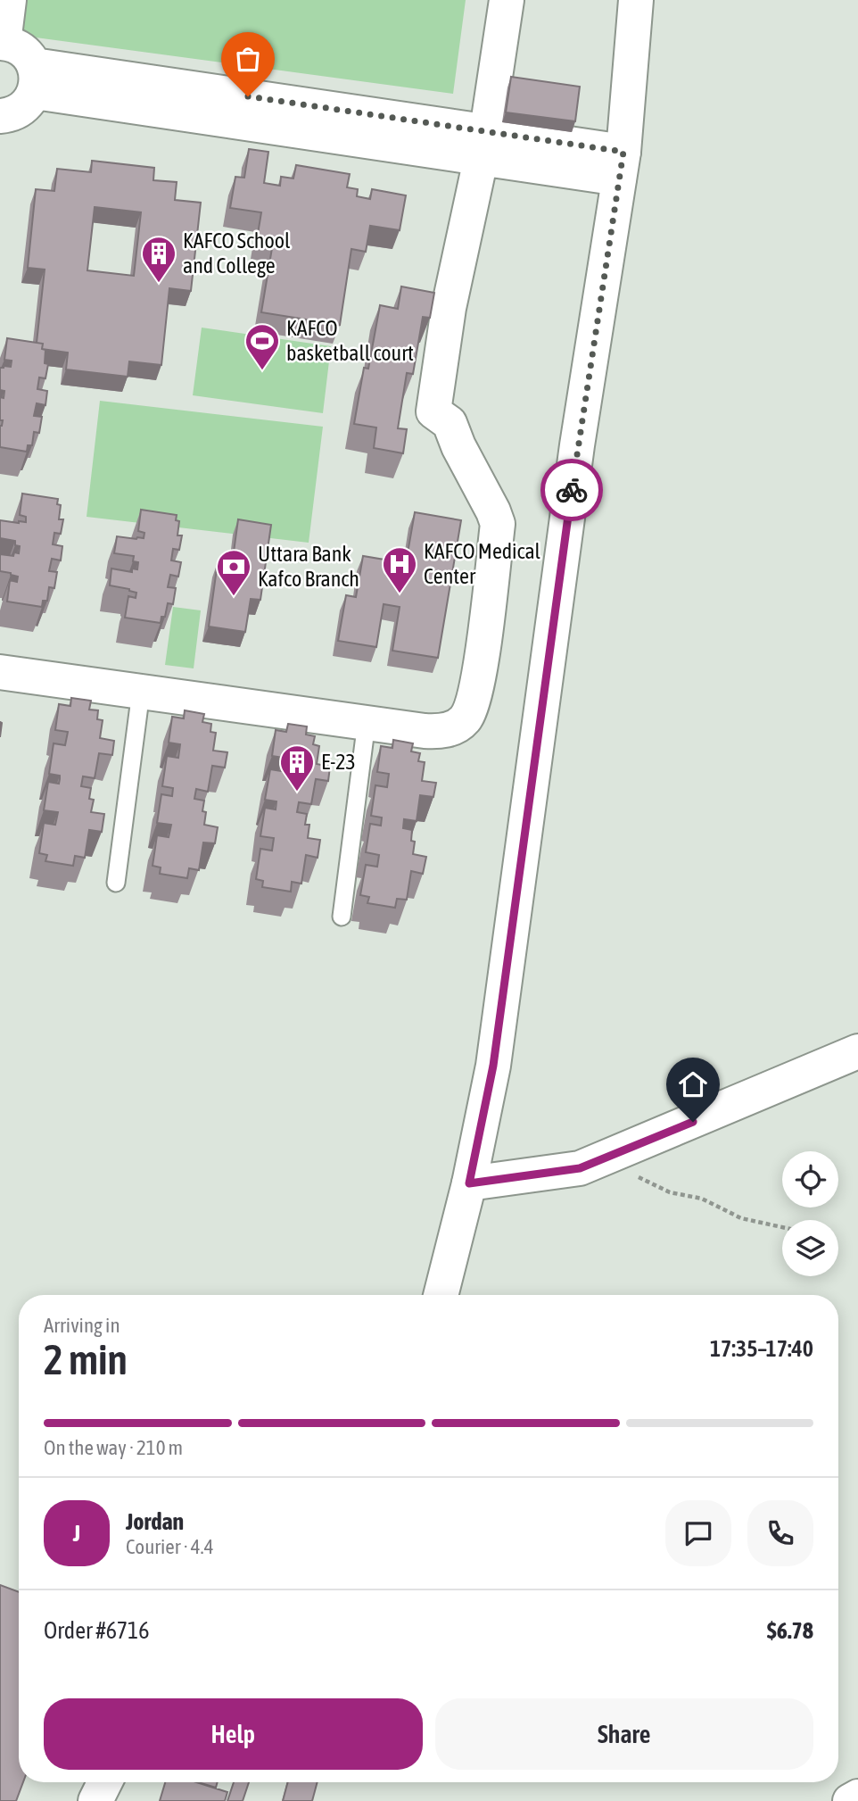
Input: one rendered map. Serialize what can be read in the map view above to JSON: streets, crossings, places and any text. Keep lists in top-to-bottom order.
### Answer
{
  "places": {
    "building": ["KAFCO School and College", "E-23"],
    "sports": ["KAFCO basketball court"],
    "hospital": ["KAFCO Medical Center"],
    "bank": ["Uttara Bank Kafco Branch"]
  },
  "page": {
    "heading": ["2 min", "Arriving in", "17:35–17:40"],
    "panel": [
      "Jordan",
      "Courier · 4.4",
      "Order #6716",
      "$6.78"
    ],
    "bar": "On the way · 210 m",
    "round": "J",
    "buttons": ["Help", "Share"]
  }
}
